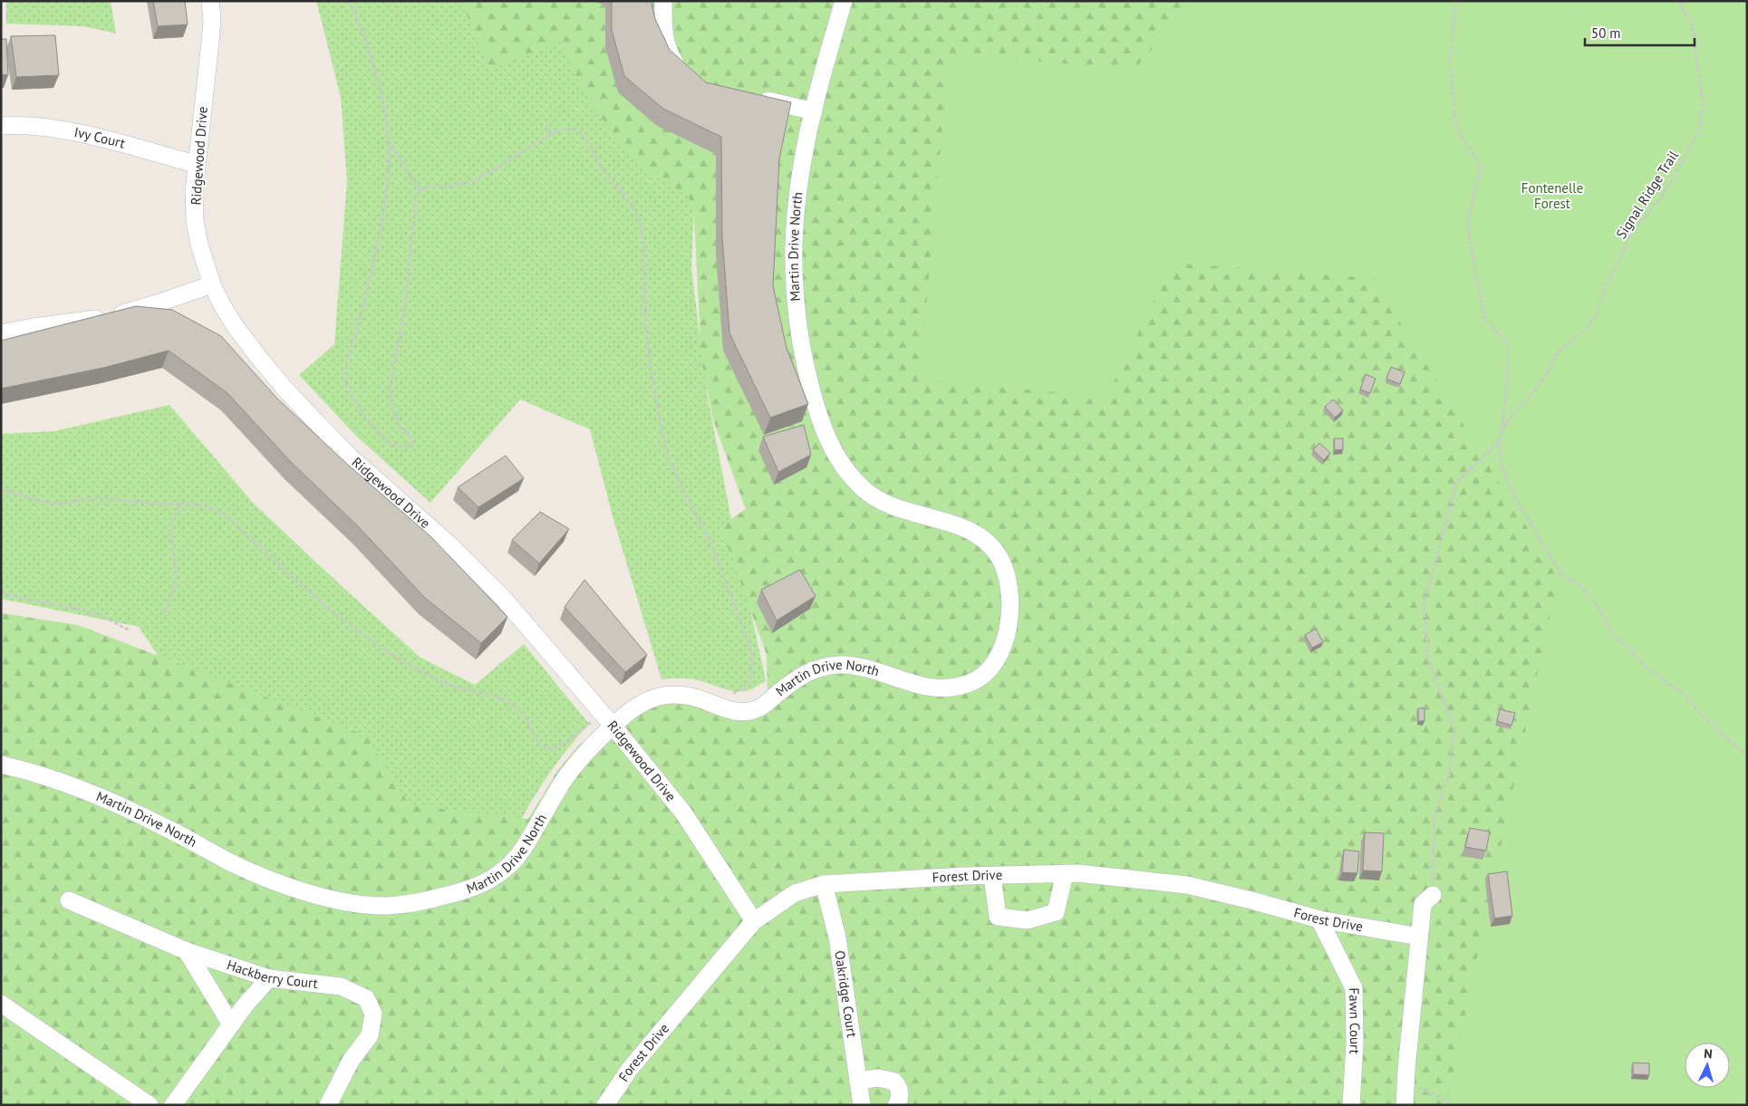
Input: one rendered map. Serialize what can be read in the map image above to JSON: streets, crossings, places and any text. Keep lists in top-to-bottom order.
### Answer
{
  "streets": {
    "street": [
      "Ivy Court",
      "Ridgewood Drive",
      "Martin Drive North",
      "Forest Drive",
      "Hackberry Court",
      "Oakridge Court",
      "Fawn Court"
    ],
    "path": ["Signal Ridge Trail"]
  },
  "crossings": [
    ["Ivy Court", "Ridgewood Drive"],
    ["Ridgewood Drive", "Martin Drive North"],
    ["Ridgewood Drive", "Forest Drive"],
    ["Forest Drive", "Oakridge Court"],
    ["Forest Drive", "Fawn Court"]
  ],
  "parks": ["Fontenelle Forest"],
  "scale_bar": "50 m",
  "north": "top"
}
